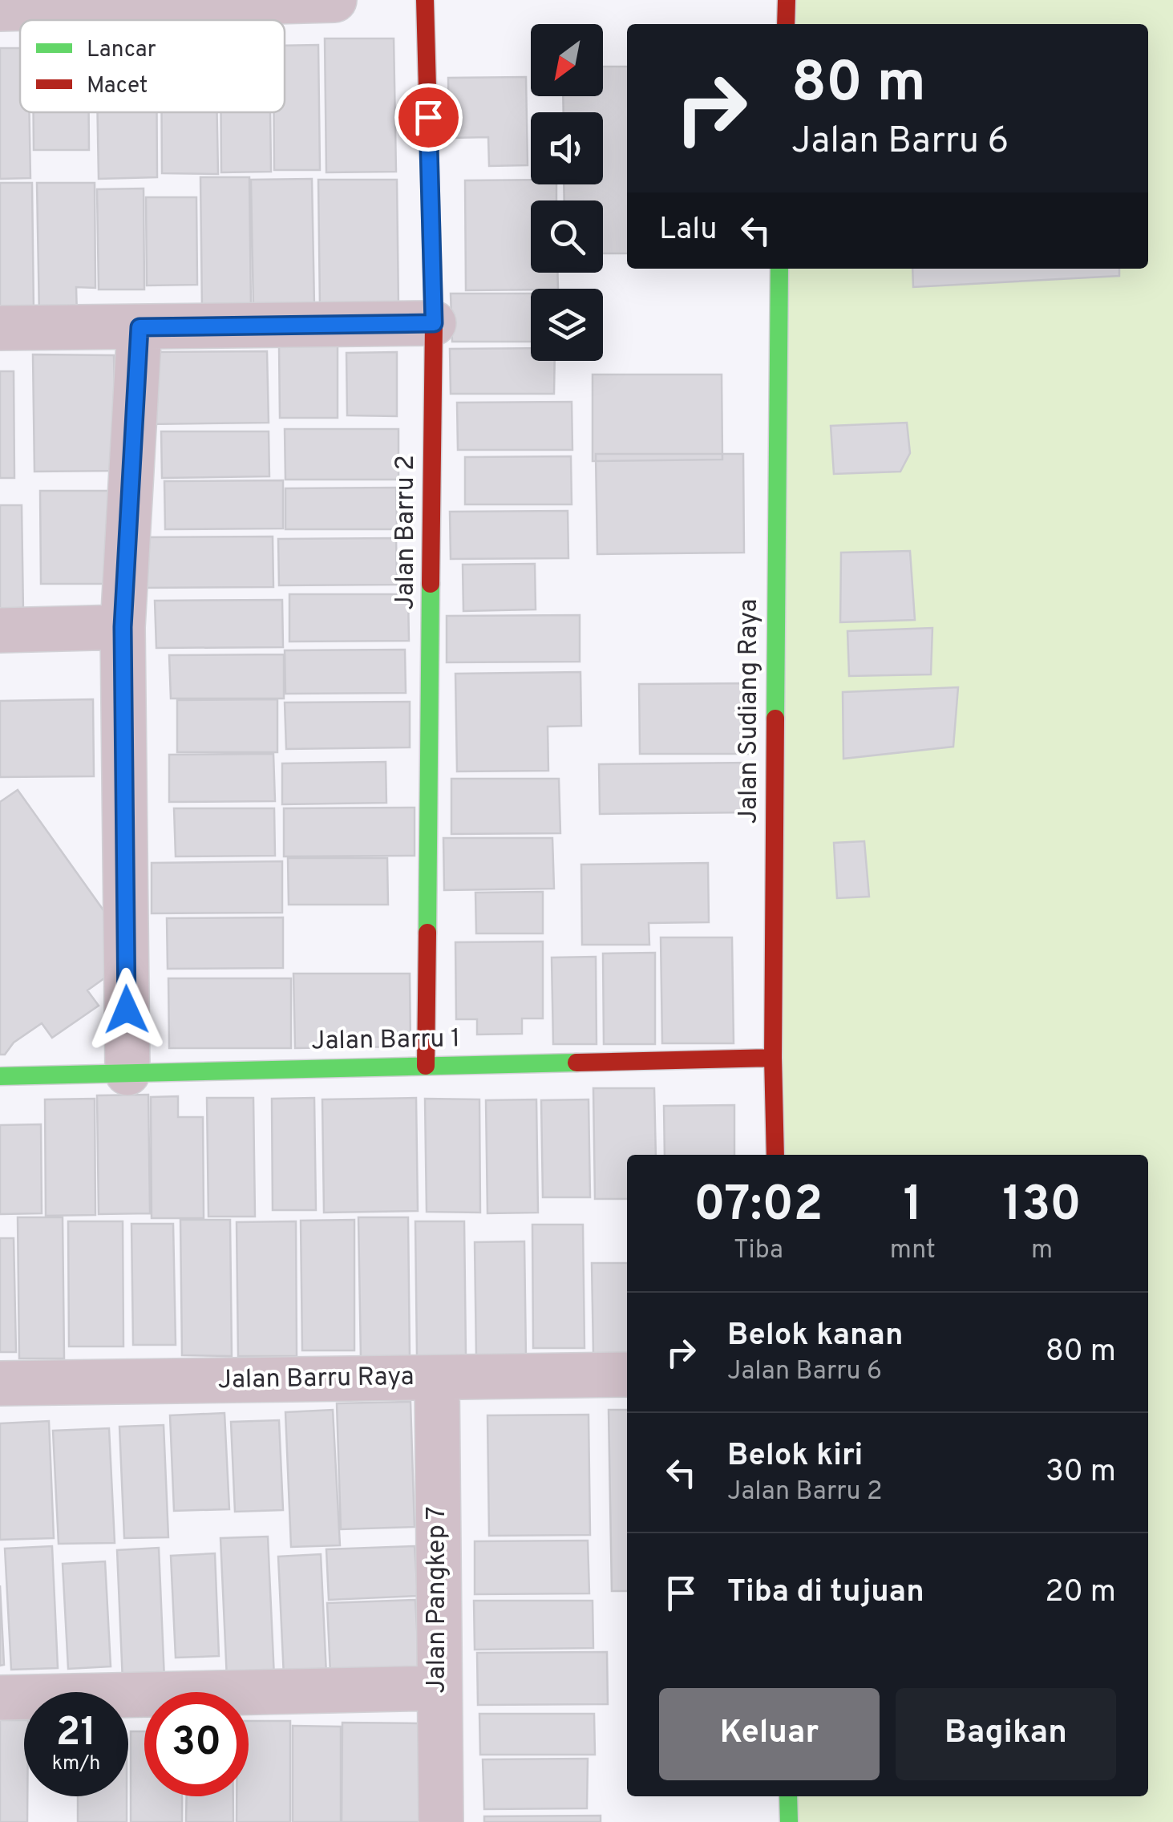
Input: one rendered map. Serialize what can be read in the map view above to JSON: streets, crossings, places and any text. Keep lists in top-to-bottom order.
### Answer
{
  "streets": {
    "street": [
      "Jalan Barru 2",
      "Jalan Sudiang Raya",
      "Jalan Barru 1",
      "Jalan Barru Raya",
      "Jalan Pangkep 7"
    ]
  },
  "crossings": [
    ["Jalan Barru 2", "Jalan Barru 1"],
    ["Jalan Sudiang Raya", "Jalan Barru 1"],
    ["Jalan Barru Raya", "Jalan Pangkep 7"]
  ],
  "legend": ["Lancar", "Macet"],
  "north": "bottom left",
  "page": {
    "turn": ["80 m", "Jalan Barru 6"],
    "then": "Lalu",
    "eta": [
      "07:02",
      "Tiba",
      "1",
      "mnt",
      "130",
      "m"
    ],
    "list": [
      {
        "name": "Belok kanan",
        "note": "Jalan Barru 6",
        "value": "80 m"
      },
      {
        "name": "Belok kiri",
        "note": "Jalan Barru 2",
        "value": "30 m"
      },
      {
        "name": "Tiba di tujuan",
        "value": "20 m"
      }
    ],
    "buttons": ["Keluar", "Bagikan"],
    "speed": "21 km/h",
    "limit": "30"
  }
}
